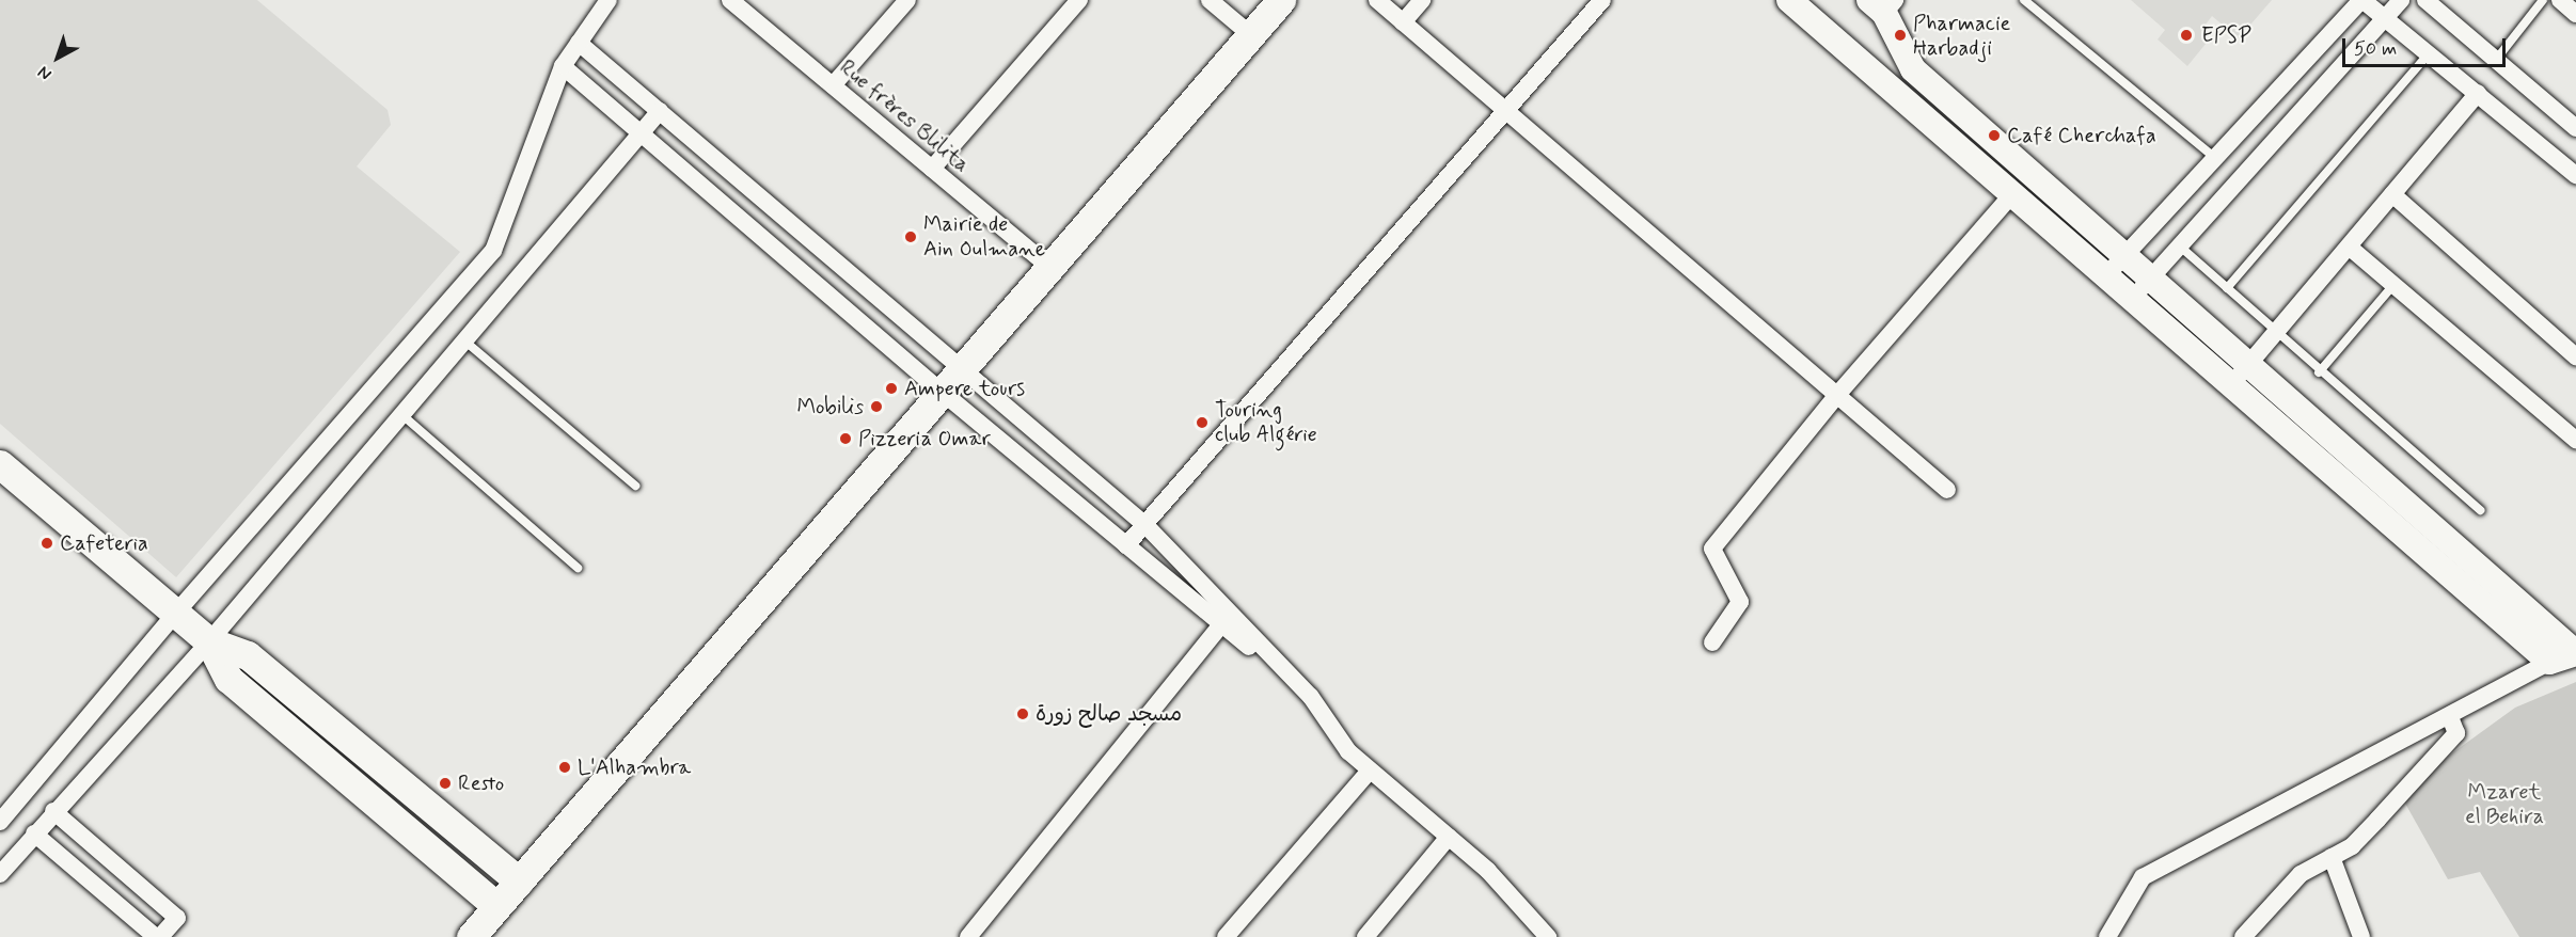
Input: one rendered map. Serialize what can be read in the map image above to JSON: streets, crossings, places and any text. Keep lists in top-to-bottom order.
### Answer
{
  "streets": {
    "street": ["Rue frères Blilita"]
  },
  "parks": ["Mzaret el Behira"],
  "places": [
    "Pharmacie Harbadji",
    "EPSP",
    "Café Cherchafa",
    "Mairie de Ain Oulmane",
    "Ampere tours",
    "Mobilis",
    "Touring club Algérie",
    "Pizzeria Omar",
    "Cafeteria",
    "مسجد صالح زورة",
    "L'Alhambra",
    "Resto"
  ],
  "scale_bar": "50 m",
  "north": "bottom left"
}
